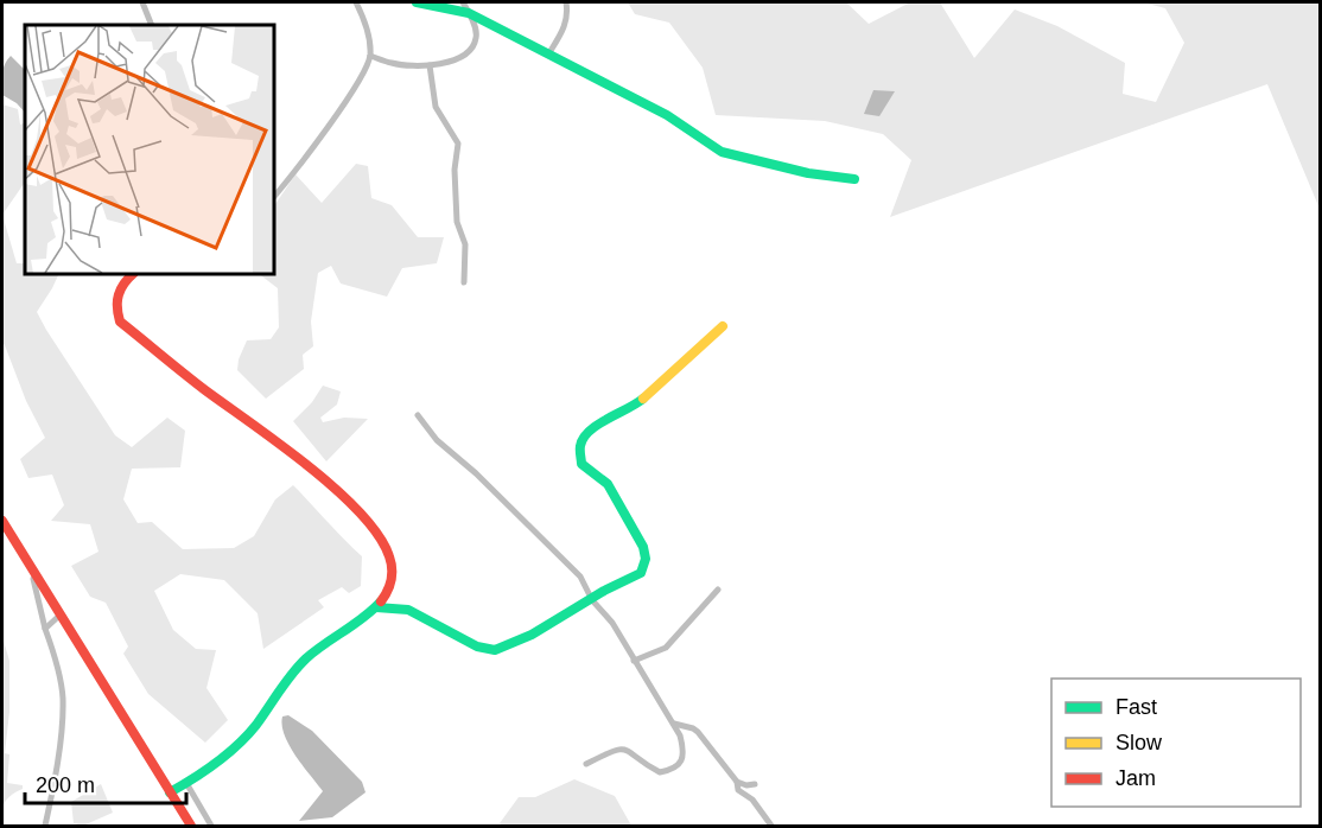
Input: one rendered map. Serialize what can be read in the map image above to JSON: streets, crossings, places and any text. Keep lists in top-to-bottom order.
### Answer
{
  "legend": ["Fast", "Slow", "Jam"],
  "scale_bar": "200 m"
}
